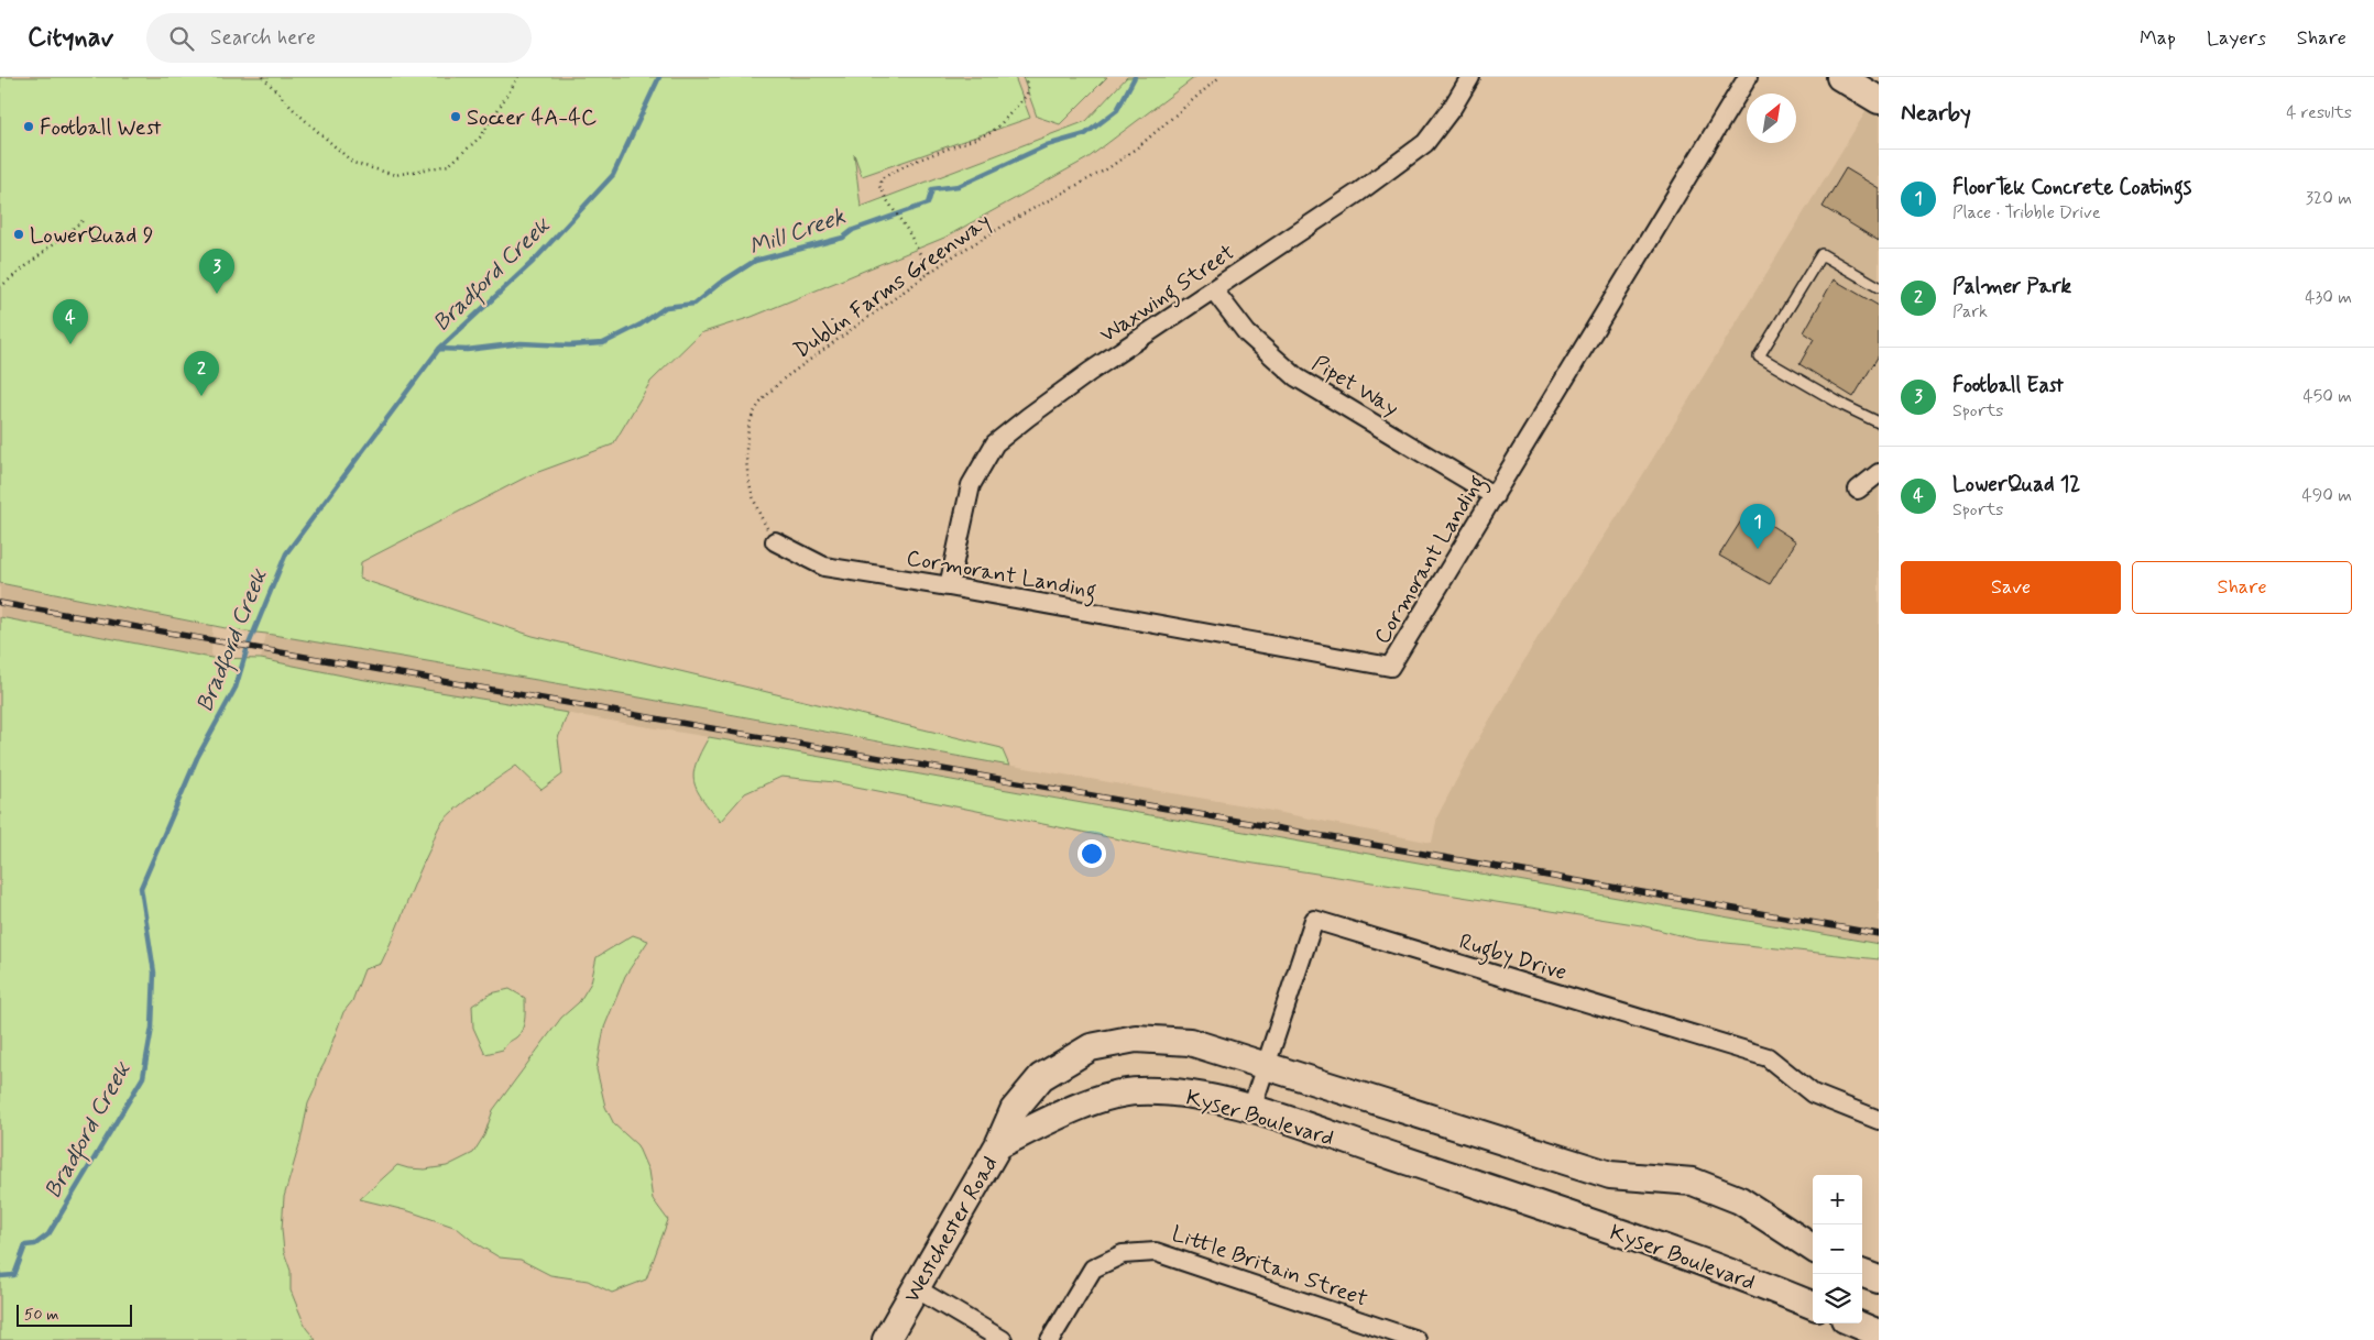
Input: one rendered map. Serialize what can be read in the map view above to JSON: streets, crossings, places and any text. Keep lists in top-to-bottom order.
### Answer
{
  "streets": {
    "street": [
      "Waxwing Street",
      "Pipet Way",
      "Cormorant Landing",
      "Rugby Drive",
      "Kyser Boulevard",
      "Westchester Road",
      "Little Britain Street"
    ],
    "path": ["Dublin Farms Greenway"]
  },
  "crossings": [
    ["Dublin Farms Greenway", "Cormorant Landing"],
    ["Waxwing Street", "Pipet Way"],
    ["Waxwing Street", "Cormorant Landing"],
    ["Pipet Way", "Cormorant Landing"],
    ["Rugby Drive", "Kyser Boulevard"],
    ["Kyser Boulevard", "Westchester Road"]
  ],
  "water": ["Mill Creek", "Bradford Creek"],
  "places": ["Soccer 4A-4C", "Football West", "LowerQuad 9"],
  "scale_bar": "50 m",
  "north": "top right",
  "page": {
    "header": "Citynav",
    "search": "Search here",
    "nav": ["Map", "Layers", "Share"],
    "heading": ["Nearby", "4 results"],
    "list": [
      {
        "mark": "1",
        "name": "FloorTek Concrete Coatings",
        "note": "Place · Tribble Drive",
        "value": "320 m"
      },
      {
        "mark": "2",
        "name": "Palmer Park",
        "note": "Park",
        "value": "430 m"
      },
      {
        "mark": "3",
        "name": "Football East",
        "note": "Sports",
        "value": "450 m"
      },
      {
        "mark": "4",
        "name": "LowerQuad 12",
        "note": "Sports",
        "value": "490 m"
      }
    ],
    "pins": [
      "3",
      "4",
      "2",
      "1"
    ],
    "buttons": ["Save", "Share"],
    "map_buttons": ["+", "−"],
    "scale": "50 m"
  }
}
